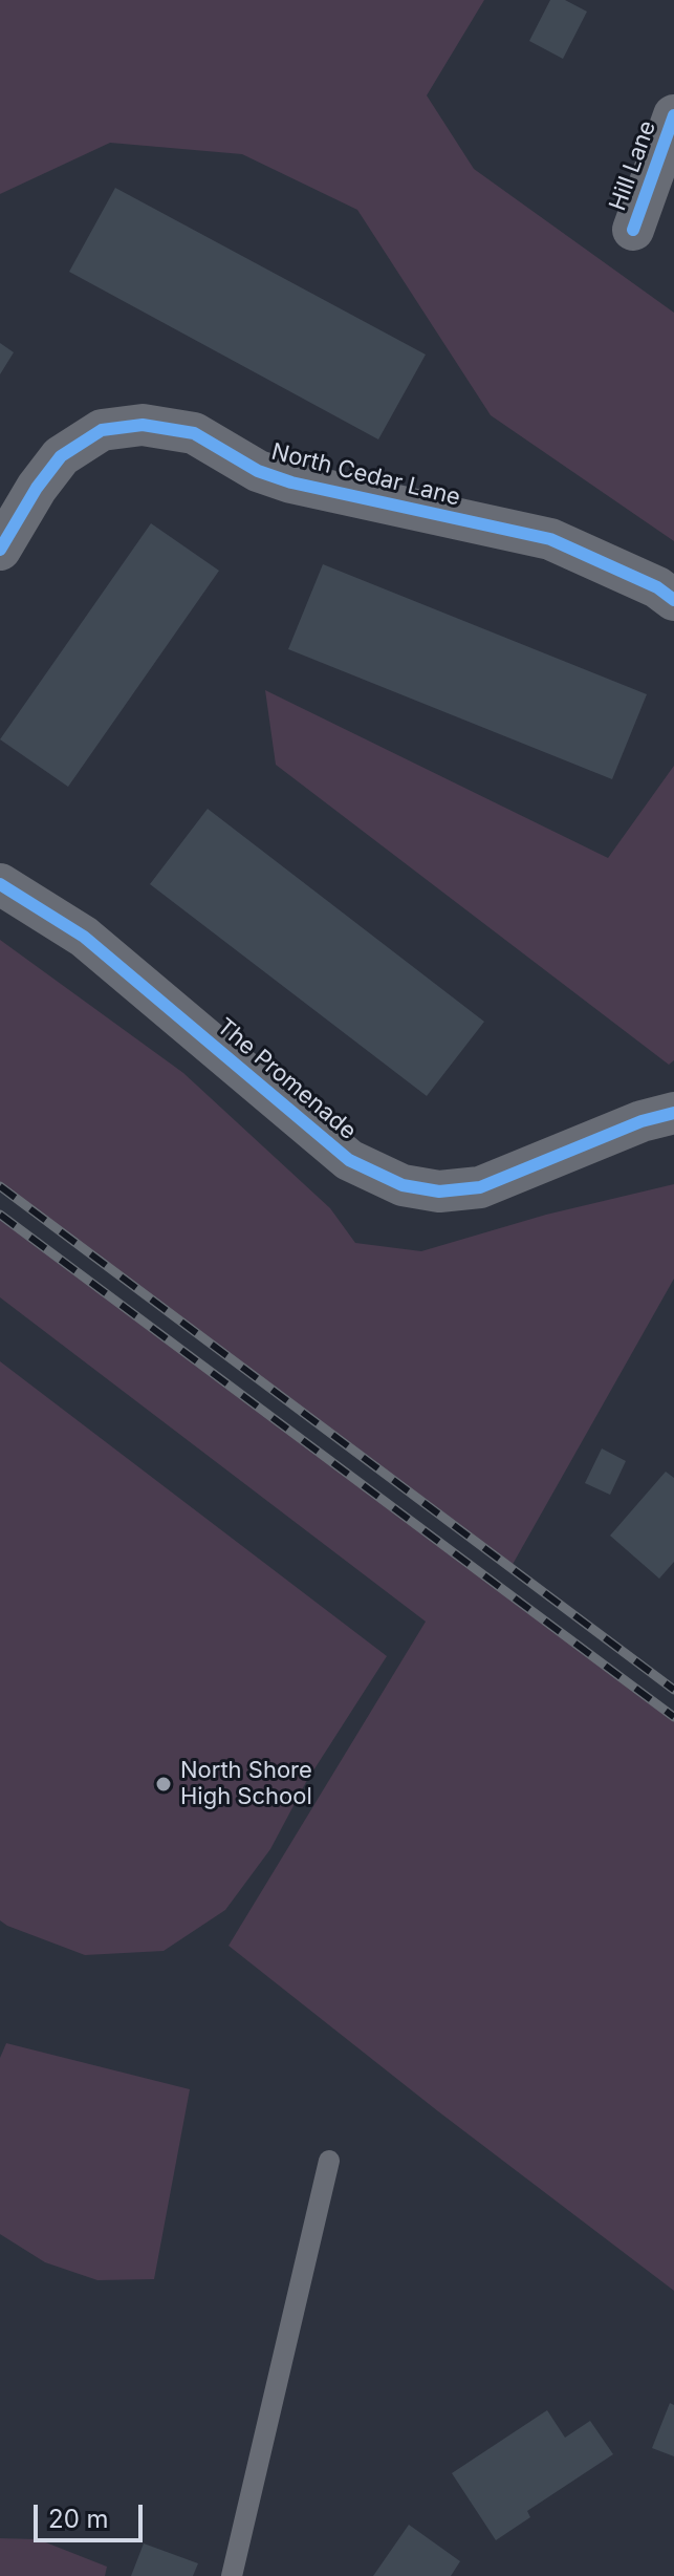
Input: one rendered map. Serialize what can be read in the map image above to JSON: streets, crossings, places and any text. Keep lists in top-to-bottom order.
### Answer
{
  "streets": {
    "street": ["Hill Lane", "North Cedar Lane", "The Promenade"]
  },
  "places": ["North Shore High School"],
  "scale_bar": "20 m"
}
